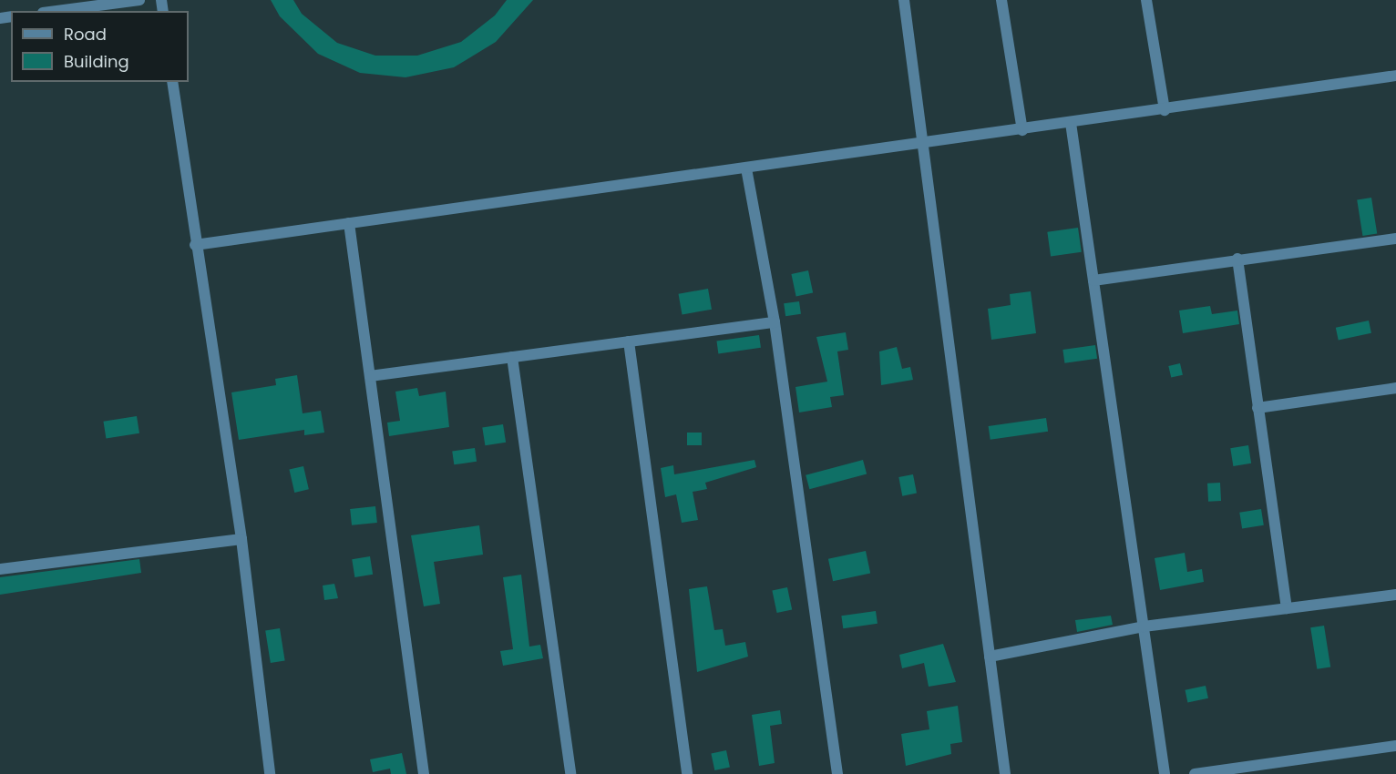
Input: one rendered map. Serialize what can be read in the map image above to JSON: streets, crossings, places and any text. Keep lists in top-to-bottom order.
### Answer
{
  "legend": ["Road", "Building"]
}
